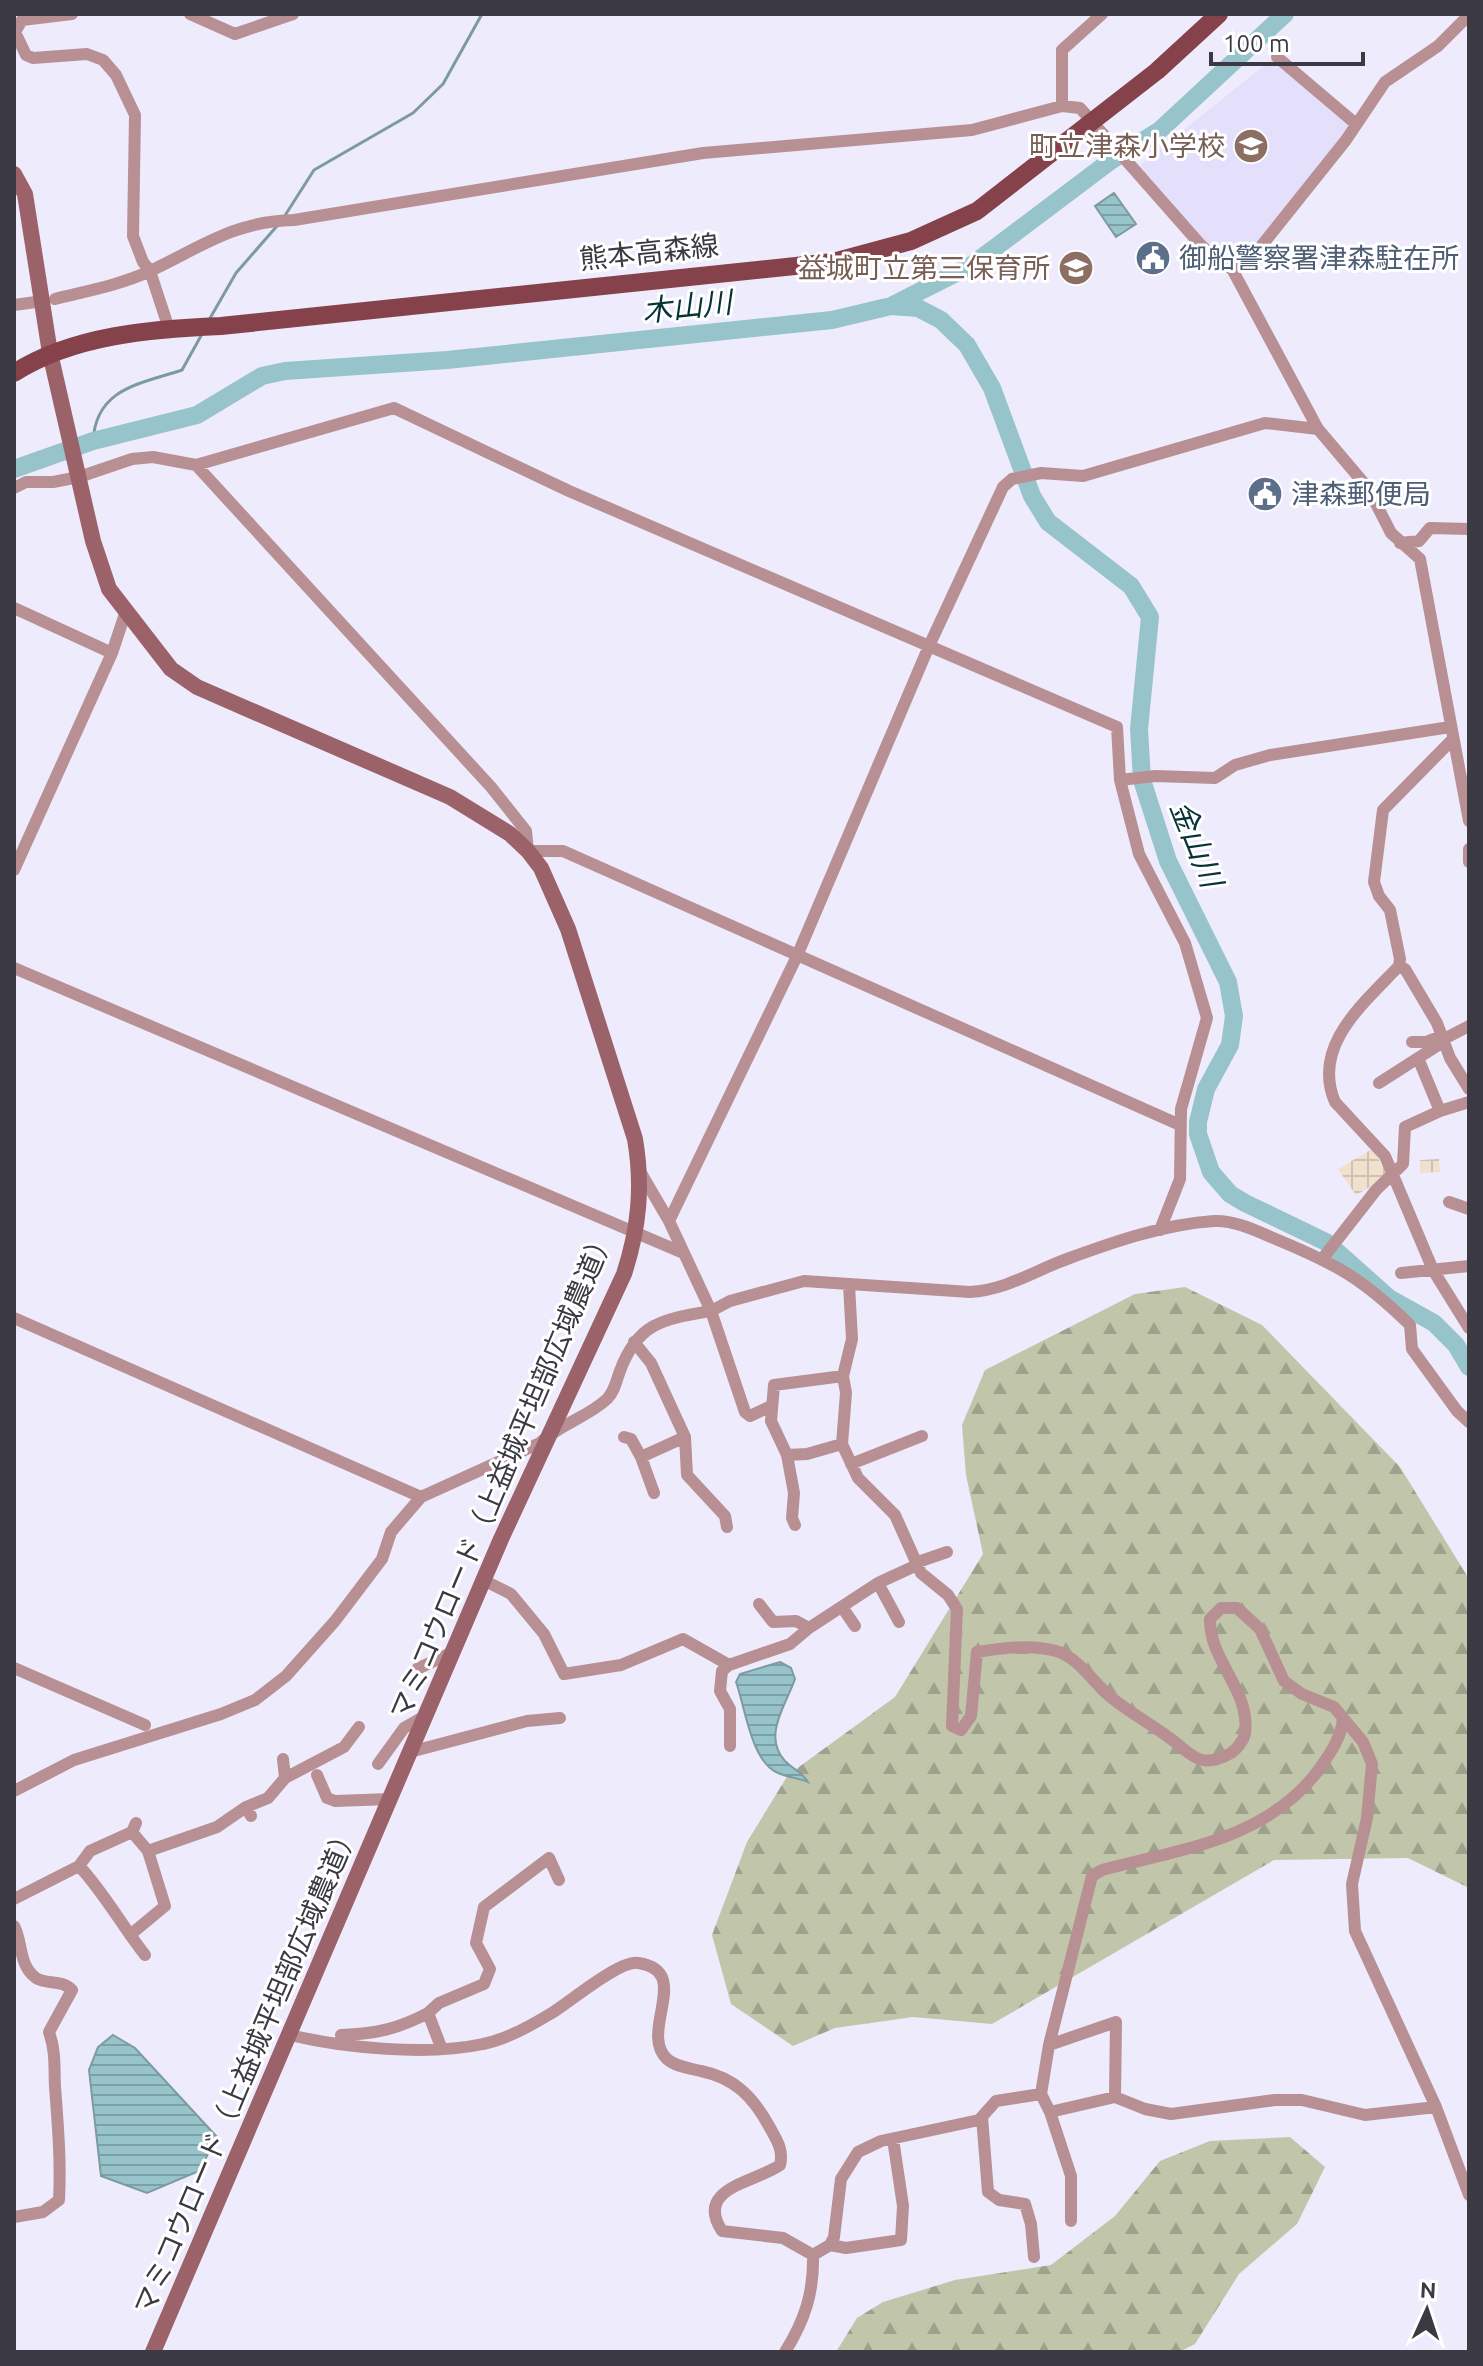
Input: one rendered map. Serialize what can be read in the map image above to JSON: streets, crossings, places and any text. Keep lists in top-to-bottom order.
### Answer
{
  "streets": {
    "main road": ["熊本高森線"],
    "street": ["マミコウロード（上益城平坦部広域農道）"]
  },
  "crossings": [
    ["熊本高森線", "マミコウロード（上益城平坦部広域農道）"]
  ],
  "water": ["木山川", "金山川"],
  "places": {
    "school or university": ["町立津森小学校", "益城町立第三保育所"],
    "public building": ["御船警察署津森駐在所", "津森郵便局"]
  },
  "scale_bar": "100 m",
  "north": "top"
}
